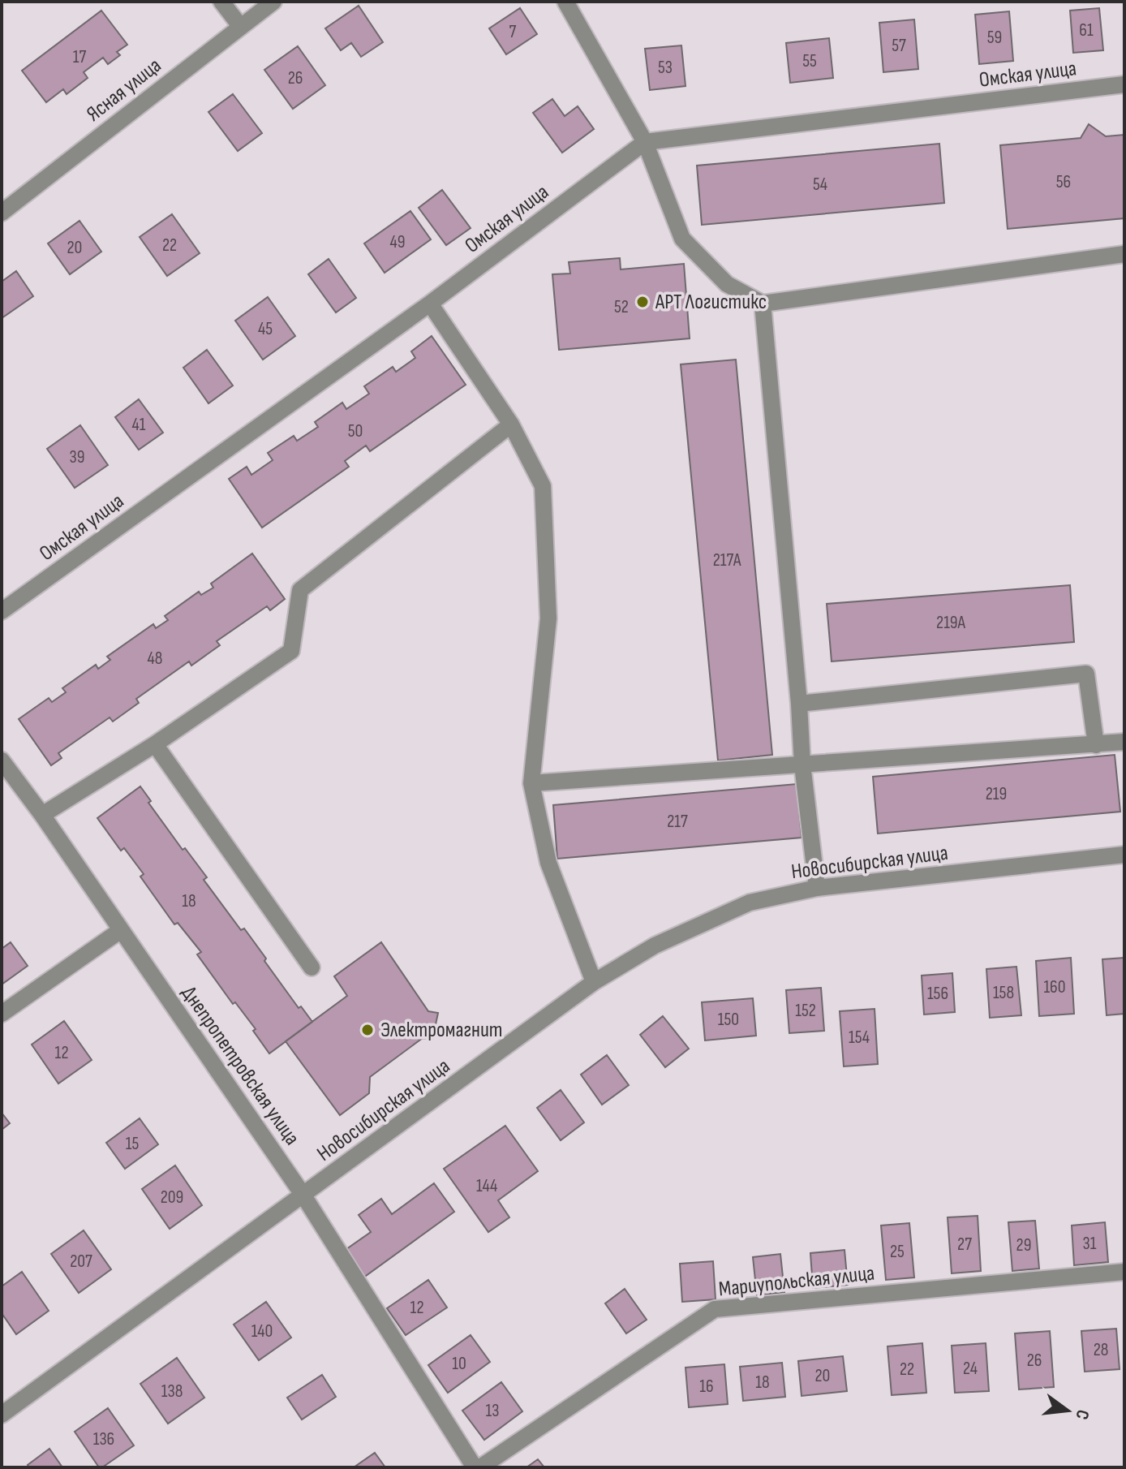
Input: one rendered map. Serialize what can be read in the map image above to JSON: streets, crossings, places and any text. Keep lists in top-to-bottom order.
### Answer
{
  "streets": {
    "street": [
      "Омская улица",
      "Ясная улица",
      "Новосибирская улица",
      "Днепропетровская улица",
      "Мариупольская улица"
    ]
  },
  "crossings": [
    ["Новосибирская улица", "Днепропетровская улица"]
  ],
  "places": ["АРТ Логистикс", "Электромагнит"],
  "house_numbers": [
    "61",
    "7",
    "59",
    "57",
    "17",
    "55",
    "53",
    "26",
    "56",
    "54",
    "49",
    "22",
    "20",
    "52",
    "45",
    "41",
    "50",
    "39",
    "217А",
    "219А",
    "48",
    "219",
    "217",
    "18",
    "160",
    "158",
    "156",
    "152",
    "150",
    "154",
    "12",
    "15",
    "144",
    "209",
    "31",
    "27",
    "29",
    "25",
    "207",
    "12",
    "140",
    "28",
    "26",
    "10",
    "24",
    "22",
    "20",
    "18",
    "16",
    "138",
    "13",
    "136"
  ],
  "north": "right"
}
